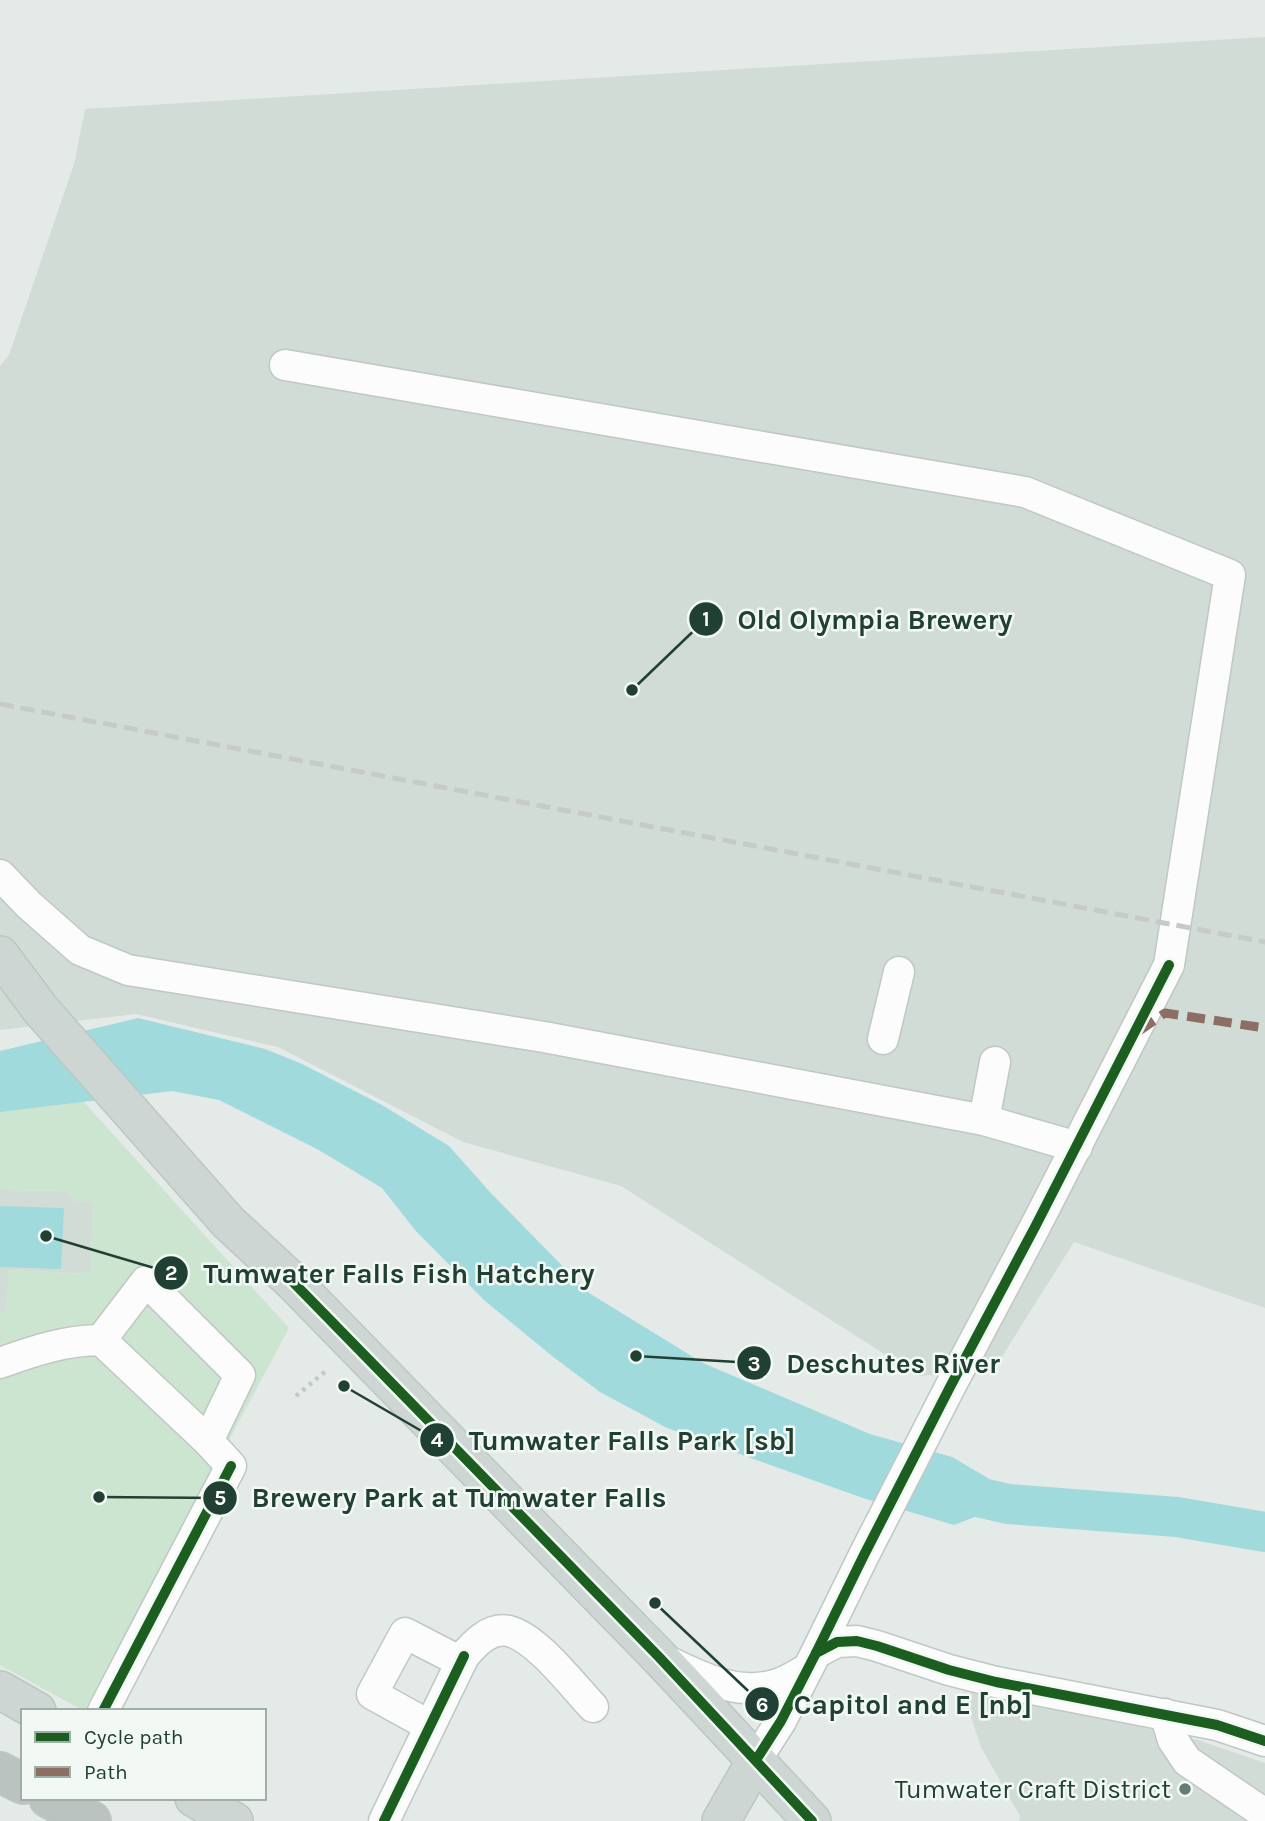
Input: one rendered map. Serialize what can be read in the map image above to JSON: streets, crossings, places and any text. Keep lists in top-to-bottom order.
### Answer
{
  "places": [
    "Old Olympia Brewery",
    "Tumwater Falls Fish Hatchery",
    "Deschutes River",
    "Tumwater Falls Park [sb]",
    "Brewery Park at Tumwater Falls",
    "Capitol and E [nb]",
    "Tumwater Craft District"
  ],
  "legend": ["Cycle path", "Path"]
}
